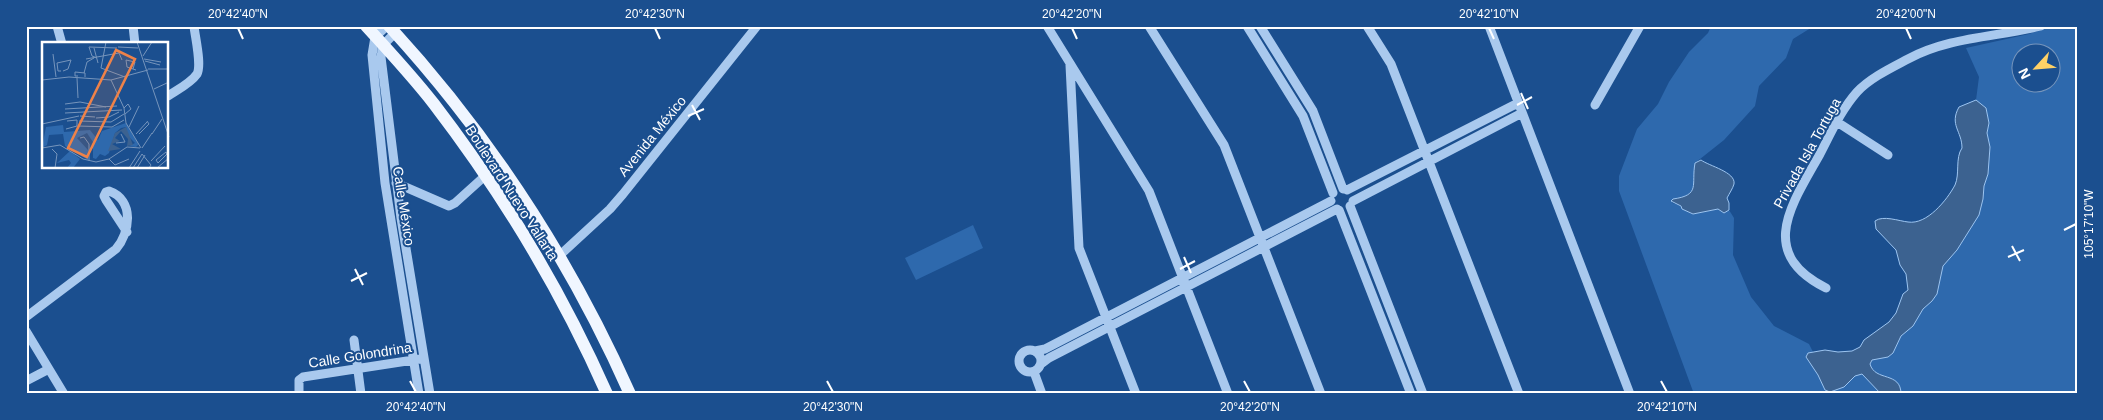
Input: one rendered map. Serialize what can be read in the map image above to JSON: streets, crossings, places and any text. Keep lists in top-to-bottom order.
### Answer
{
  "streets": {
    "main road": ["Boulevard Nuevo Vallarta"],
    "street": [
      "Avenida México",
      "Privada Isla Tortuga",
      "Calle México",
      "Calle Golondrina"
    ]
  },
  "crossings": [
    ["Avenida México", "Boulevard Nuevo Vallarta"],
    ["Boulevard Nuevo Vallarta", "Calle México"],
    ["Calle México", "Calle Golondrina"]
  ],
  "north": "bottom left",
  "coordinates": [
    "20°42'40\"N",
    "20°42'30\"N",
    "20°42'20\"N",
    "20°42'10\"N",
    "20°42'00\"N",
    "105°17'10\"W"
  ]
}
